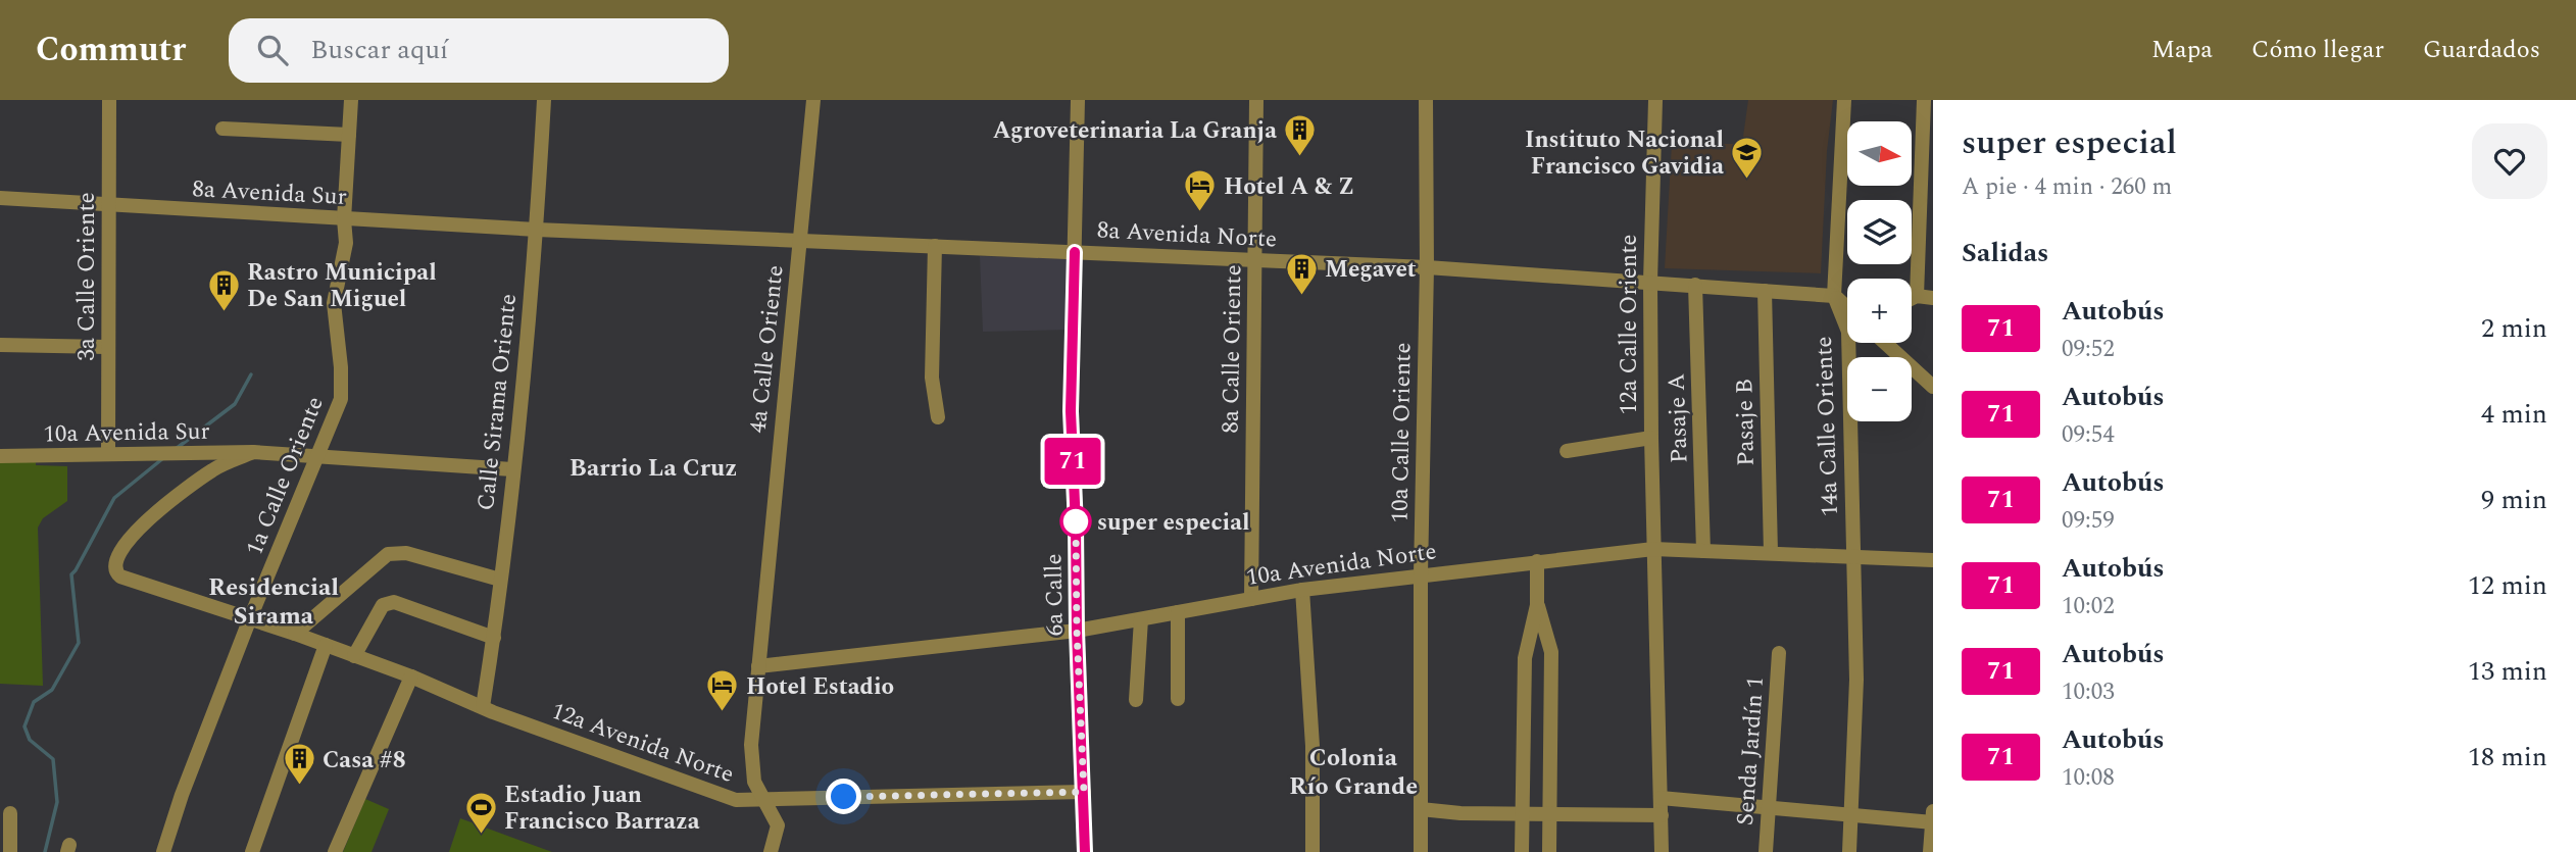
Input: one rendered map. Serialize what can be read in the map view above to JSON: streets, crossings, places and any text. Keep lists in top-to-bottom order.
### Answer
{
  "streets": {
    "street": [
      "8a Avenida Sur",
      "8a Avenida Norte",
      "3a Calle Oriente",
      "12a Calle Oriente",
      "4a Calle Oriente",
      "8a Calle Oriente",
      "Calle Sirama Oriente",
      "Pasaje A",
      "Pasaje B",
      "14a Calle Oriente",
      "10a Avenida Sur",
      "10a Calle Oriente",
      "1a Calle Oriente",
      "10a Avenida Norte",
      "6a Calle",
      "12a Avenida Norte",
      "Senda Jardín 1"
    ]
  },
  "crossings": [
    ["8a Avenida Sur", "8a Avenida Norte"],
    ["8a Avenida Sur", "3a Calle Oriente"],
    ["8a Avenida Sur", "Calle Sirama Oriente"],
    ["8a Avenida Sur", "1a Calle Oriente"],
    ["8a Avenida Norte", "12a Calle Oriente"],
    ["8a Avenida Norte", "4a Calle Oriente"],
    ["8a Avenida Norte", "8a Calle Oriente"],
    ["8a Avenida Norte", "Calle Sirama Oriente"],
    ["8a Avenida Norte", "Pasaje A"],
    ["8a Avenida Norte", "Pasaje B"],
    ["8a Avenida Norte", "14a Calle Oriente"],
    ["8a Avenida Norte", "10a Calle Oriente"],
    ["8a Avenida Norte", "6a Calle"],
    ["3a Calle Oriente", "10a Avenida Sur"],
    ["12a Calle Oriente", "10a Avenida Norte"],
    ["4a Calle Oriente", "10a Avenida Norte"],
    ["4a Calle Oriente", "12a Avenida Norte"],
    ["8a Calle Oriente", "10a Avenida Norte"],
    ["Calle Sirama Oriente", "10a Avenida Sur"],
    ["Calle Sirama Oriente", "12a Avenida Norte"],
    ["Pasaje A", "10a Avenida Norte"],
    ["Pasaje B", "10a Avenida Norte"],
    ["14a Calle Oriente", "10a Avenida Norte"],
    ["10a Avenida Sur", "1a Calle Oriente"],
    ["10a Avenida Sur", "12a Avenida Norte"],
    ["10a Calle Oriente", "10a Avenida Norte"],
    ["1a Calle Oriente", "12a Avenida Norte"],
    ["10a Avenida Norte", "6a Calle"],
    ["6a Calle", "12a Avenida Norte"]
  ],
  "districts": ["Barrio La Cruz", "Residencial Sirama", "Colonia Río Grande"],
  "places": {
    "building": [
      "Agroveterinaria La Granja",
      "Megavet",
      "Rastro Municipal De San Miguel",
      "Casa #8"
    ],
    "school or university": ["Instituto Nacional Francisco Gavidia"],
    "hotel": ["Hotel A & Z", "Hotel Estadio"],
    "other": ["super especial"],
    "sports": ["Estadio Juan Francisco Barraza"]
  },
  "lines": ["bus line 71"],
  "north": "right",
  "page": {
    "header": "Commutr",
    "search": "Buscar aquí",
    "nav": ["Mapa", "Cómo llegar", "Guardados"],
    "on_map": "71",
    "heading": [
      ["super especial", "A pie · 4 min · 260 m"],
      "Salidas"
    ],
    "map_buttons": ["+", "−"],
    "list": [
      {
        "mark": "71",
        "name": "Autobús",
        "note": "09:52",
        "value": "2 min"
      },
      {
        "mark": "71",
        "name": "Autobús",
        "note": "09:54",
        "value": "4 min"
      },
      {
        "mark": "71",
        "name": "Autobús",
        "note": "09:59",
        "value": "9 min"
      },
      {
        "mark": "71",
        "name": "Autobús",
        "note": "10:02",
        "value": "12 min"
      },
      {
        "mark": "71",
        "name": "Autobús",
        "note": "10:03",
        "value": "13 min"
      },
      {
        "mark": "71",
        "name": "Autobús",
        "note": "10:08",
        "value": "18 min"
      }
    ]
  }
}
